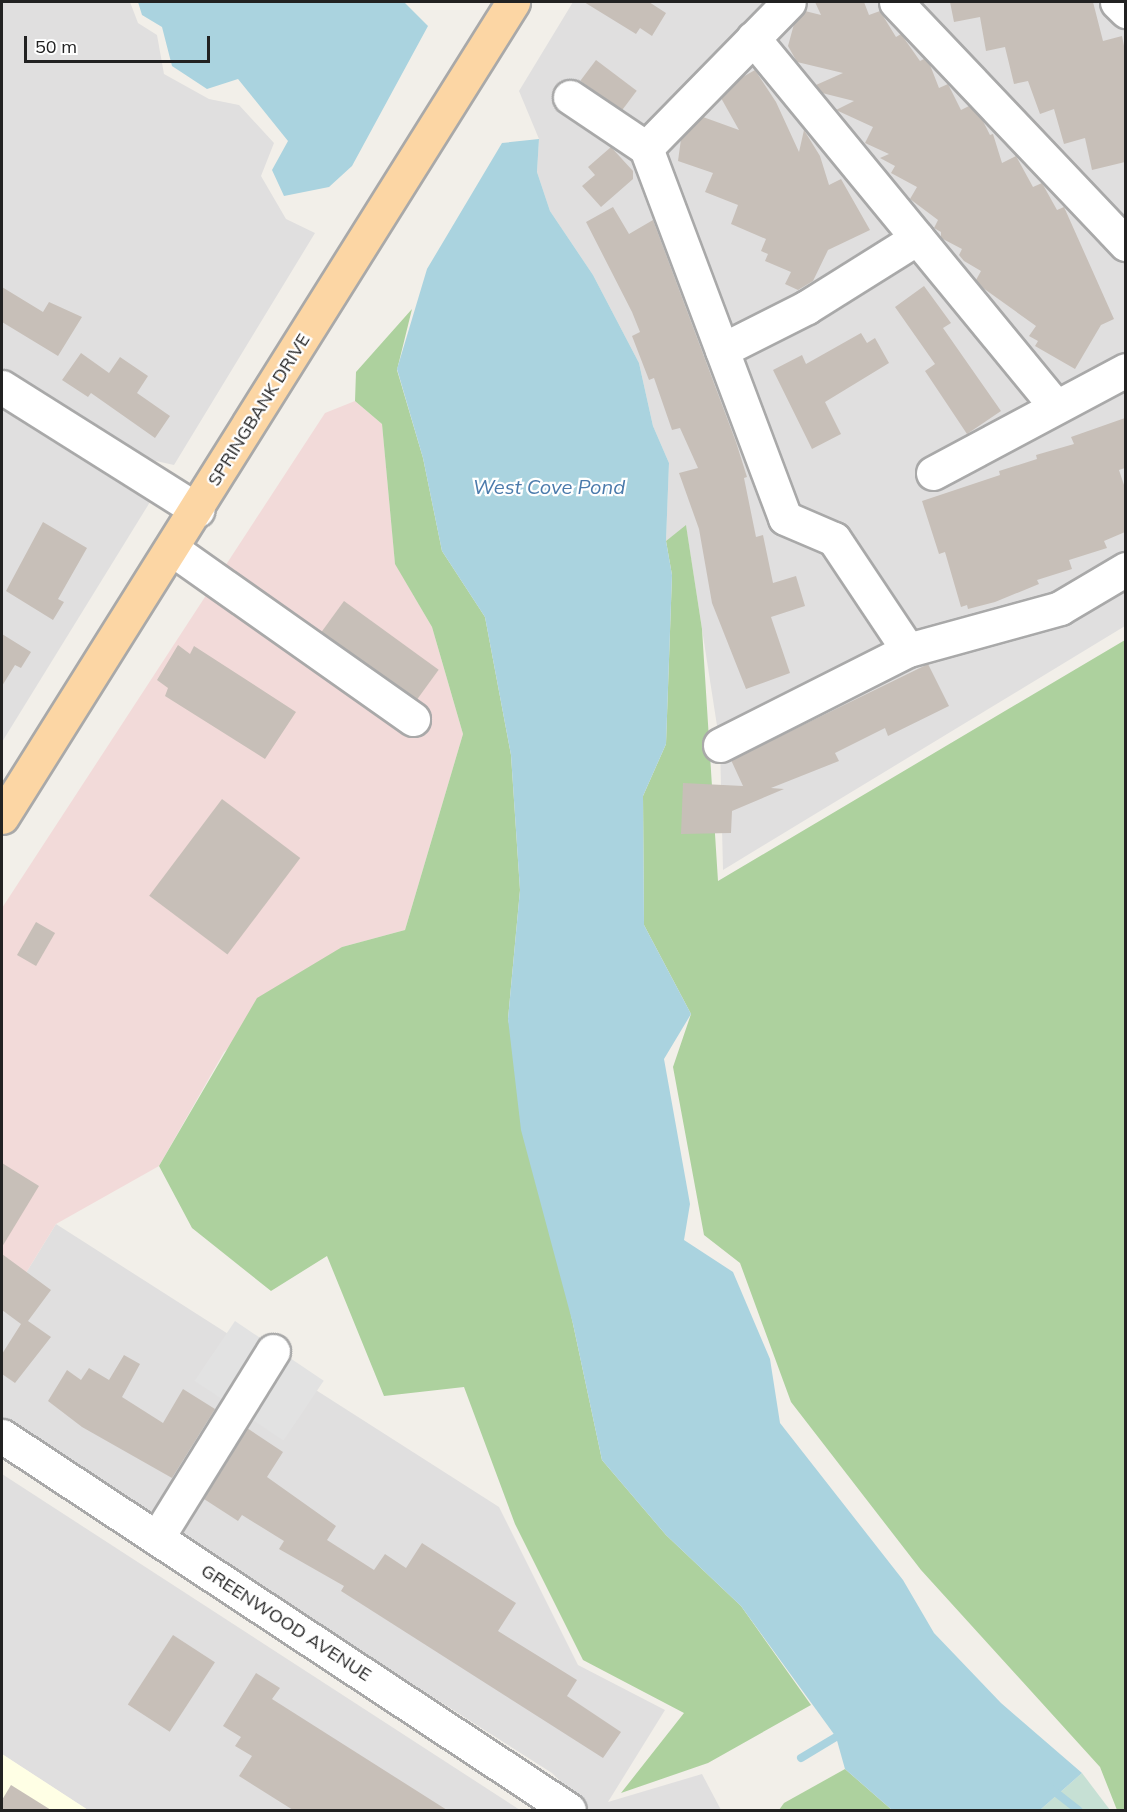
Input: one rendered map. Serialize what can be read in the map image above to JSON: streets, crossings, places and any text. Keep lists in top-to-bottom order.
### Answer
{
  "streets": {
    "main road": ["SPRINGBANK DRIVE"],
    "street": ["GREENWOOD AVENUE"]
  },
  "water": ["West Cove Pond"],
  "scale_bar": "50 m"
}
